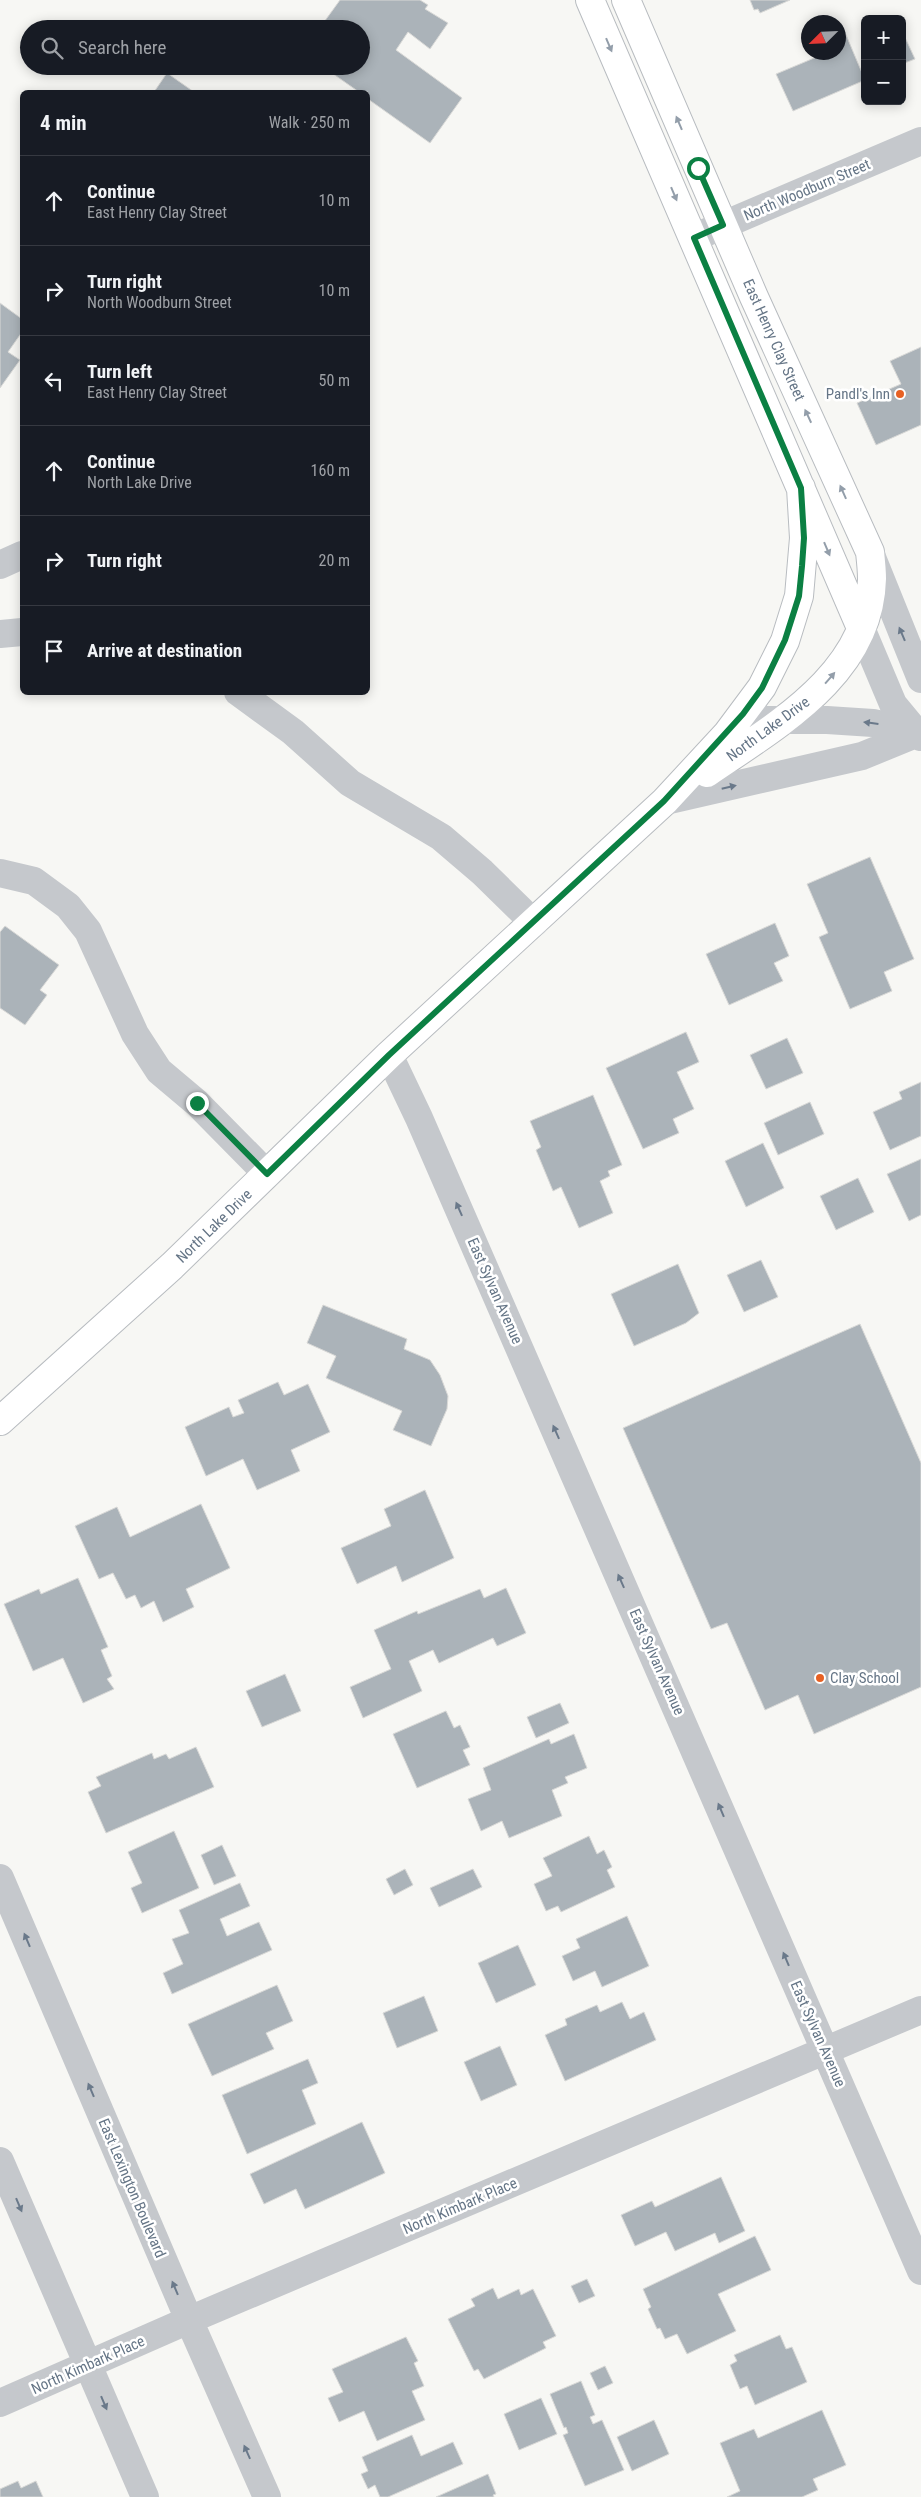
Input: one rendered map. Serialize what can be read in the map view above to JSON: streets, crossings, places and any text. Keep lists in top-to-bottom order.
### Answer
{
  "streets": {
    "main road": ["East Henry Clay Street", "North Lake Drive"],
    "street": [
      "North Woodburn Street",
      "East Sylvan Avenue",
      "East Lexington Boulevard",
      "North Kimbark Place"
    ]
  },
  "crossings": [
    ["North Woodburn Street", "East Henry Clay Street"],
    ["East Henry Clay Street", "North Lake Drive"],
    ["North Lake Drive", "East Sylvan Avenue"],
    ["East Sylvan Avenue", "North Kimbark Place"],
    ["East Lexington Boulevard", "North Kimbark Place"]
  ],
  "one_way": ["East Sylvan Avenue"],
  "places": ["Pandl's Inn", "Clay School"],
  "north": "bottom left",
  "page": {
    "map_buttons": ["+", "−"],
    "search": "Search here",
    "heading": ["4 min", "Walk · 250 m"],
    "list": [
      ["Continue", "East Henry Clay Street", "10 m"],
      ["Turn right", "North Woodburn Street", "10 m"],
      ["Turn left", "East Henry Clay Street", "50 m"],
      ["Continue", "North Lake Drive", "160 m"],
      ["Turn right", "20 m"],
      "Arrive at destination"
    ]
  }
}
